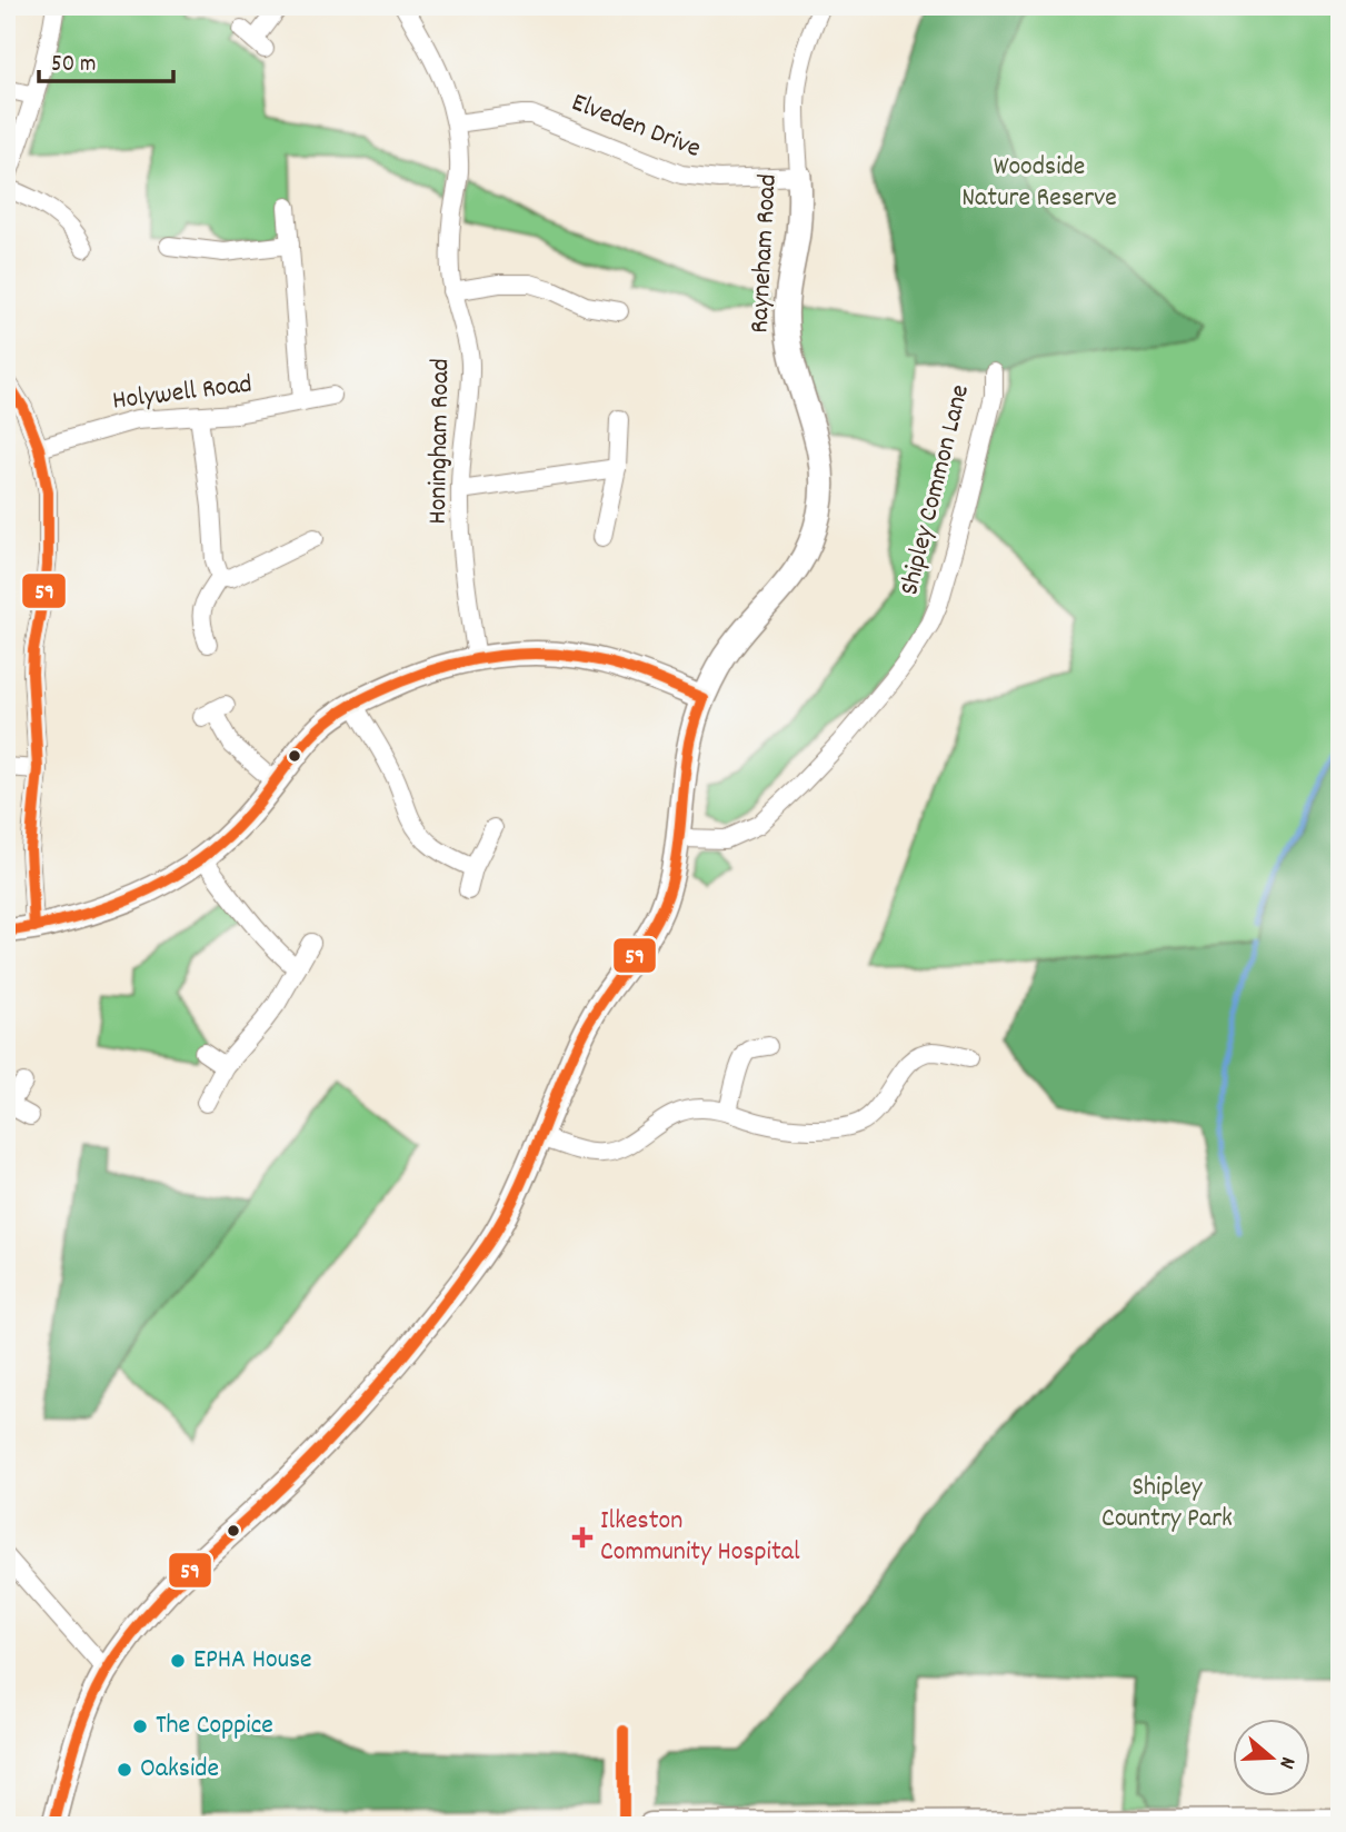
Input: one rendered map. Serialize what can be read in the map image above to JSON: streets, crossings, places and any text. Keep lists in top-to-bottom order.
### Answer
{
  "streets": {
    "street": [
      "Elveden Drive",
      "Rayneham Road",
      "Holywell Road",
      "Honingham Road",
      "Shipley Common Lane"
    ]
  },
  "crossings": [
    ["Elveden Drive", "Rayneham Road"],
    ["Elveden Drive", "Honingham Road"],
    ["Rayneham Road", "Shipley Common Lane"]
  ],
  "parks": ["Woodside Nature Reserve", "Shipley Country Park"],
  "places": {
    "health": ["Ilkeston Community Hospital"],
    "other": ["EPHA House", "The Coppice", "Oakside"]
  },
  "lines": ["transit line 59"],
  "scale_bar": "50 m",
  "north": "right"
}
